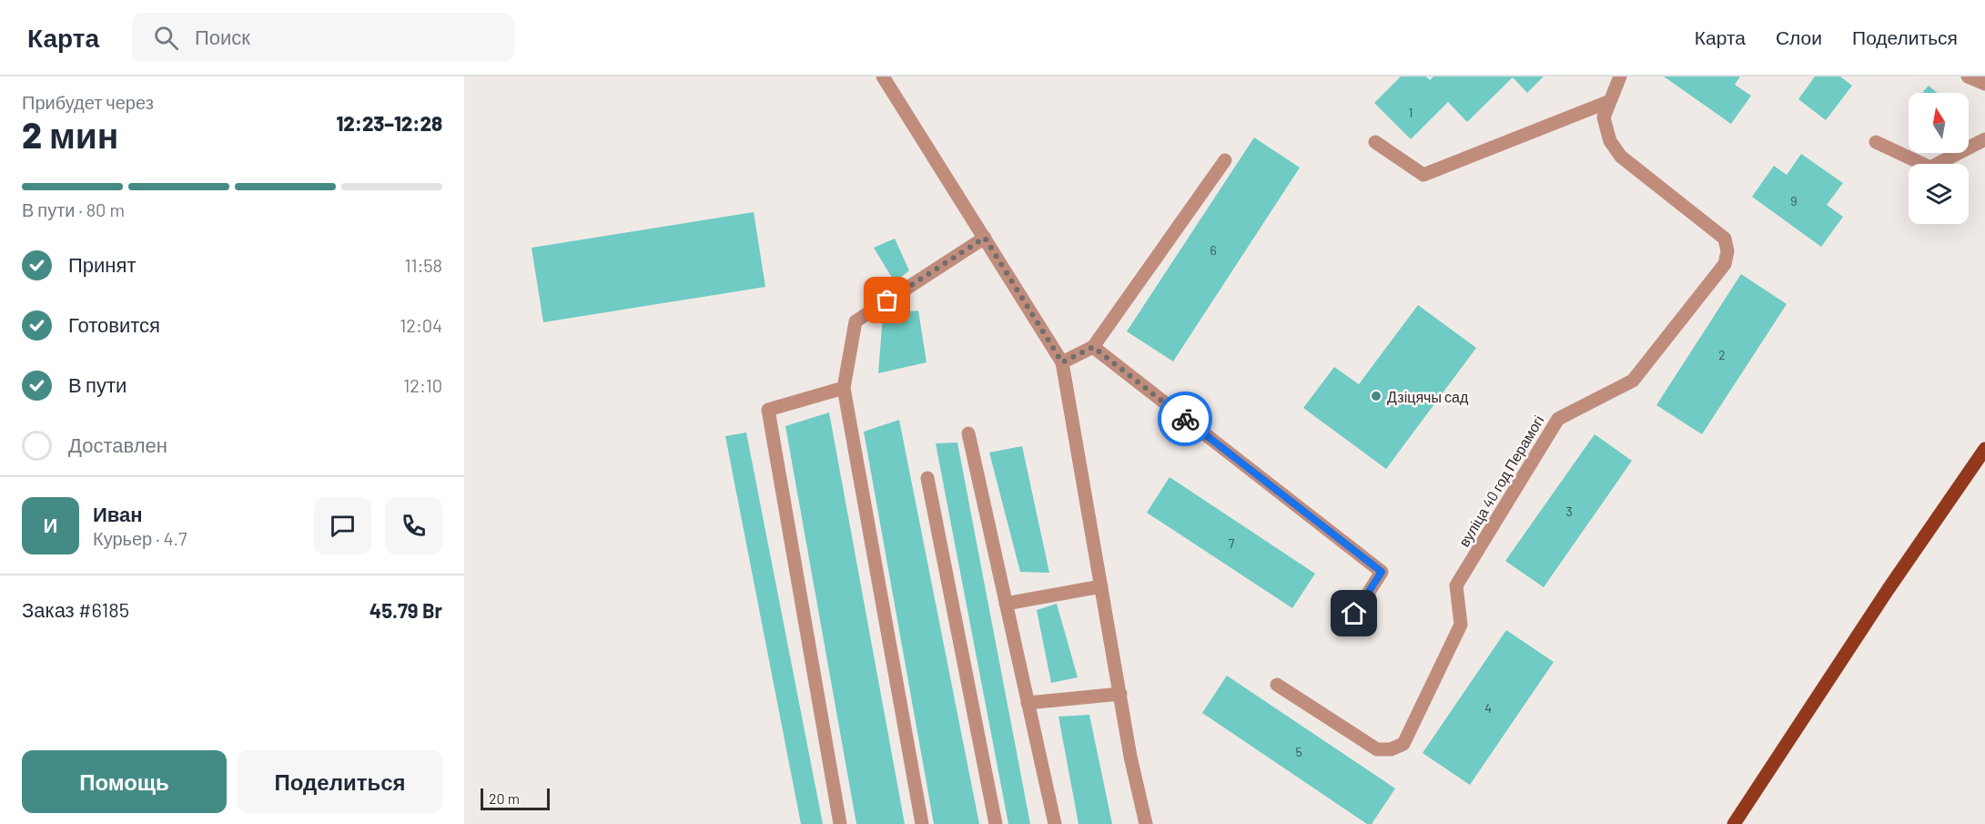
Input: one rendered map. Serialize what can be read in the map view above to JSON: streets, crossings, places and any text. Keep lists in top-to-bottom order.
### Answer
{
  "streets": {
    "street": ["вуліца 40 год Перамогі"]
  },
  "places": ["Дзіцячы сад"],
  "house_numbers": [
    "1",
    "9",
    "6",
    "2",
    "3",
    "7",
    "4",
    "5"
  ],
  "scale_bar": "20 m",
  "north": "top",
  "page": {
    "header": "Карта",
    "search": "Поиск",
    "nav": ["Карта", "Слои", "Поделиться"],
    "heading": ["2 мин", "Прибудет через", "12:23–12:28"],
    "panel": [
      "Иван",
      "Курьер · 4.7",
      "Заказ #6185",
      "45.79 Br"
    ],
    "bar": "В пути · 80 m",
    "list": [
      ["Принят", "11:58"],
      ["Готовится", "12:04"],
      ["В пути", "12:10"],
      "Доставлен"
    ],
    "round": "И",
    "buttons": ["Помощь", "Поделиться"],
    "scale": "20 m"
  }
}
